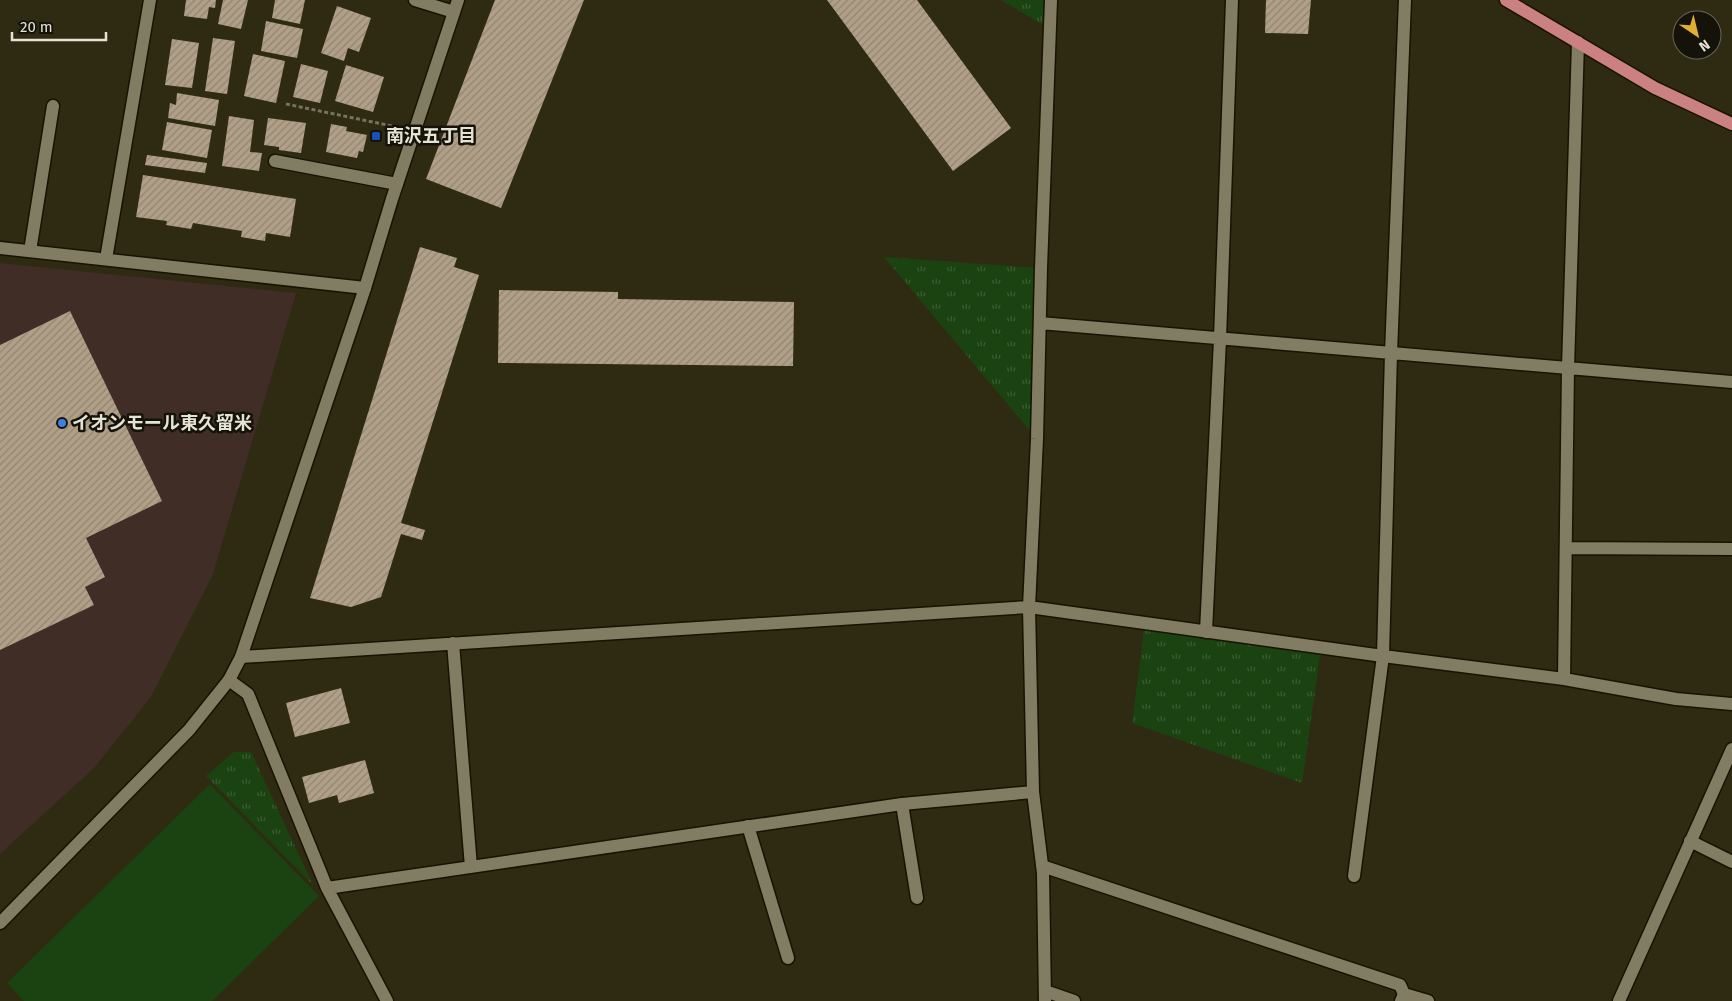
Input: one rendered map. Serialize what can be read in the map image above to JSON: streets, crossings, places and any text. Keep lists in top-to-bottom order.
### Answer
{
  "places": {
    "transit": ["南沢五丁目"],
    "other": ["イオンモール東久留米"]
  },
  "scale_bar": "20 m",
  "north": "bottom right"
}
